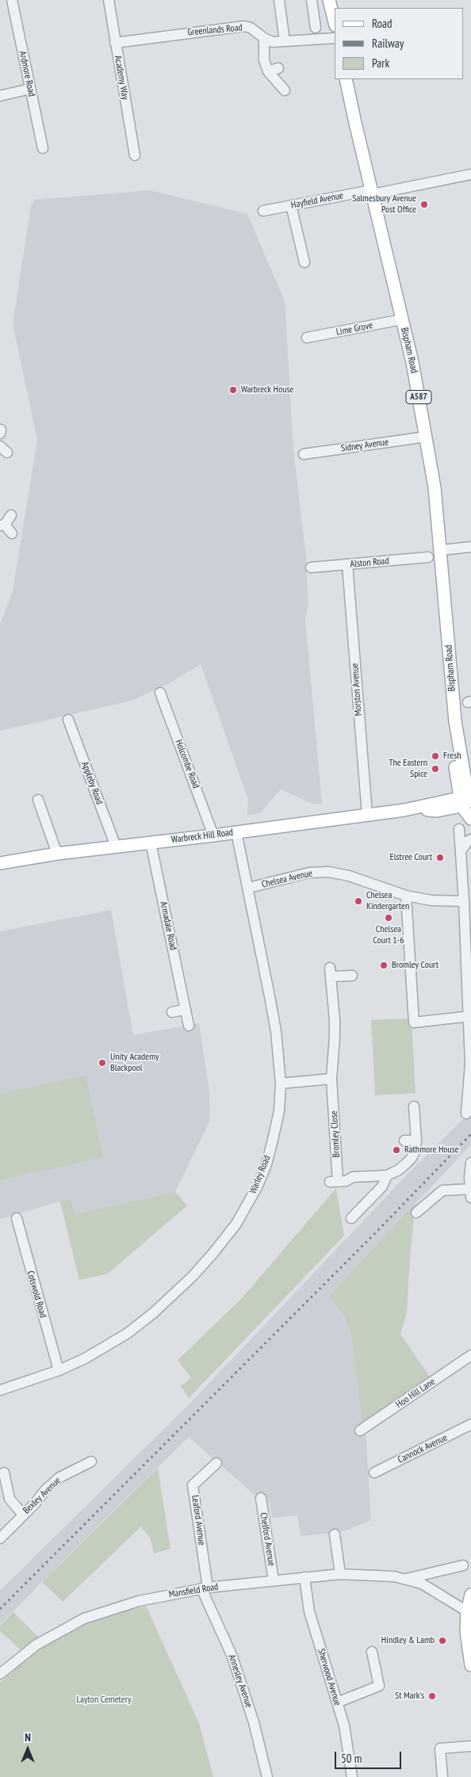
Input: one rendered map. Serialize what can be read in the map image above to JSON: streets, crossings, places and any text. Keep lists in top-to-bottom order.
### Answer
{
  "streets": {
    "main road": ["Bispham Road", "A587", "Warbreck Hill Road"],
    "street": [
      "Greenlands Road",
      "Ardmore Road",
      "Academy Way",
      "Hayfield Avenue",
      "Lime Grove",
      "Sidney Avenue",
      "Alston Road",
      "Morston Avenue",
      "Holcombe Road",
      "Appleby Road",
      "Chelsea Avenue",
      "Armadale Road",
      "Bromley Close",
      "Warley Road",
      "Cotswold Road",
      "Hoo Hill Lane",
      "Cannock Avenue",
      "Bexley Avenue",
      "Leaford Avenue",
      "Chelford Avenue",
      "Mansfield Road",
      "Sherwood Avenue",
      "Annesley Avenue"
    ]
  },
  "crossings": [
    ["Greenlands Road", "Academy Way"],
    ["Hayfield Avenue", "Bispham Road"],
    ["Lime Grove", "Bispham Road"],
    ["Bispham Road", "A587"],
    ["Bispham Road", "Sidney Avenue"],
    ["Bispham Road", "Warbreck Hill Road"],
    ["A587", "Warbreck Hill Road"],
    ["Alston Road", "Morston Avenue"],
    ["Morston Avenue", "Warbreck Hill Road"],
    ["Holcombe Road", "Warbreck Hill Road"],
    ["Appleby Road", "Warbreck Hill Road"],
    ["Warbreck Hill Road", "Armadale Road"],
    ["Warbreck Hill Road", "Warley Road"],
    ["Chelsea Avenue", "Warley Road"],
    ["Warley Road", "Cotswold Road"],
    ["Leaford Avenue", "Mansfield Road"],
    ["Leaford Avenue", "Annesley Avenue"],
    ["Chelford Avenue", "Mansfield Road"],
    ["Mansfield Road", "Sherwood Avenue"],
    ["Mansfield Road", "Annesley Avenue"]
  ],
  "parks": ["Layton Cemetery"],
  "places": [
    "Salmesbury Avenue Post Office",
    "Warbreck House",
    "Fresh",
    "The Eastern Spice",
    "Elstree Court",
    "Chelsea Kindergarten",
    "Chelsea Court 1-6",
    "Bromley Court",
    "Unity Academy Blackpool",
    "Rathmore House",
    "Hindley & Lamb",
    "St Mark's"
  ],
  "legend": ["Road", "Railway", "Park"],
  "scale_bar": "50 m",
  "north": "top"
}
